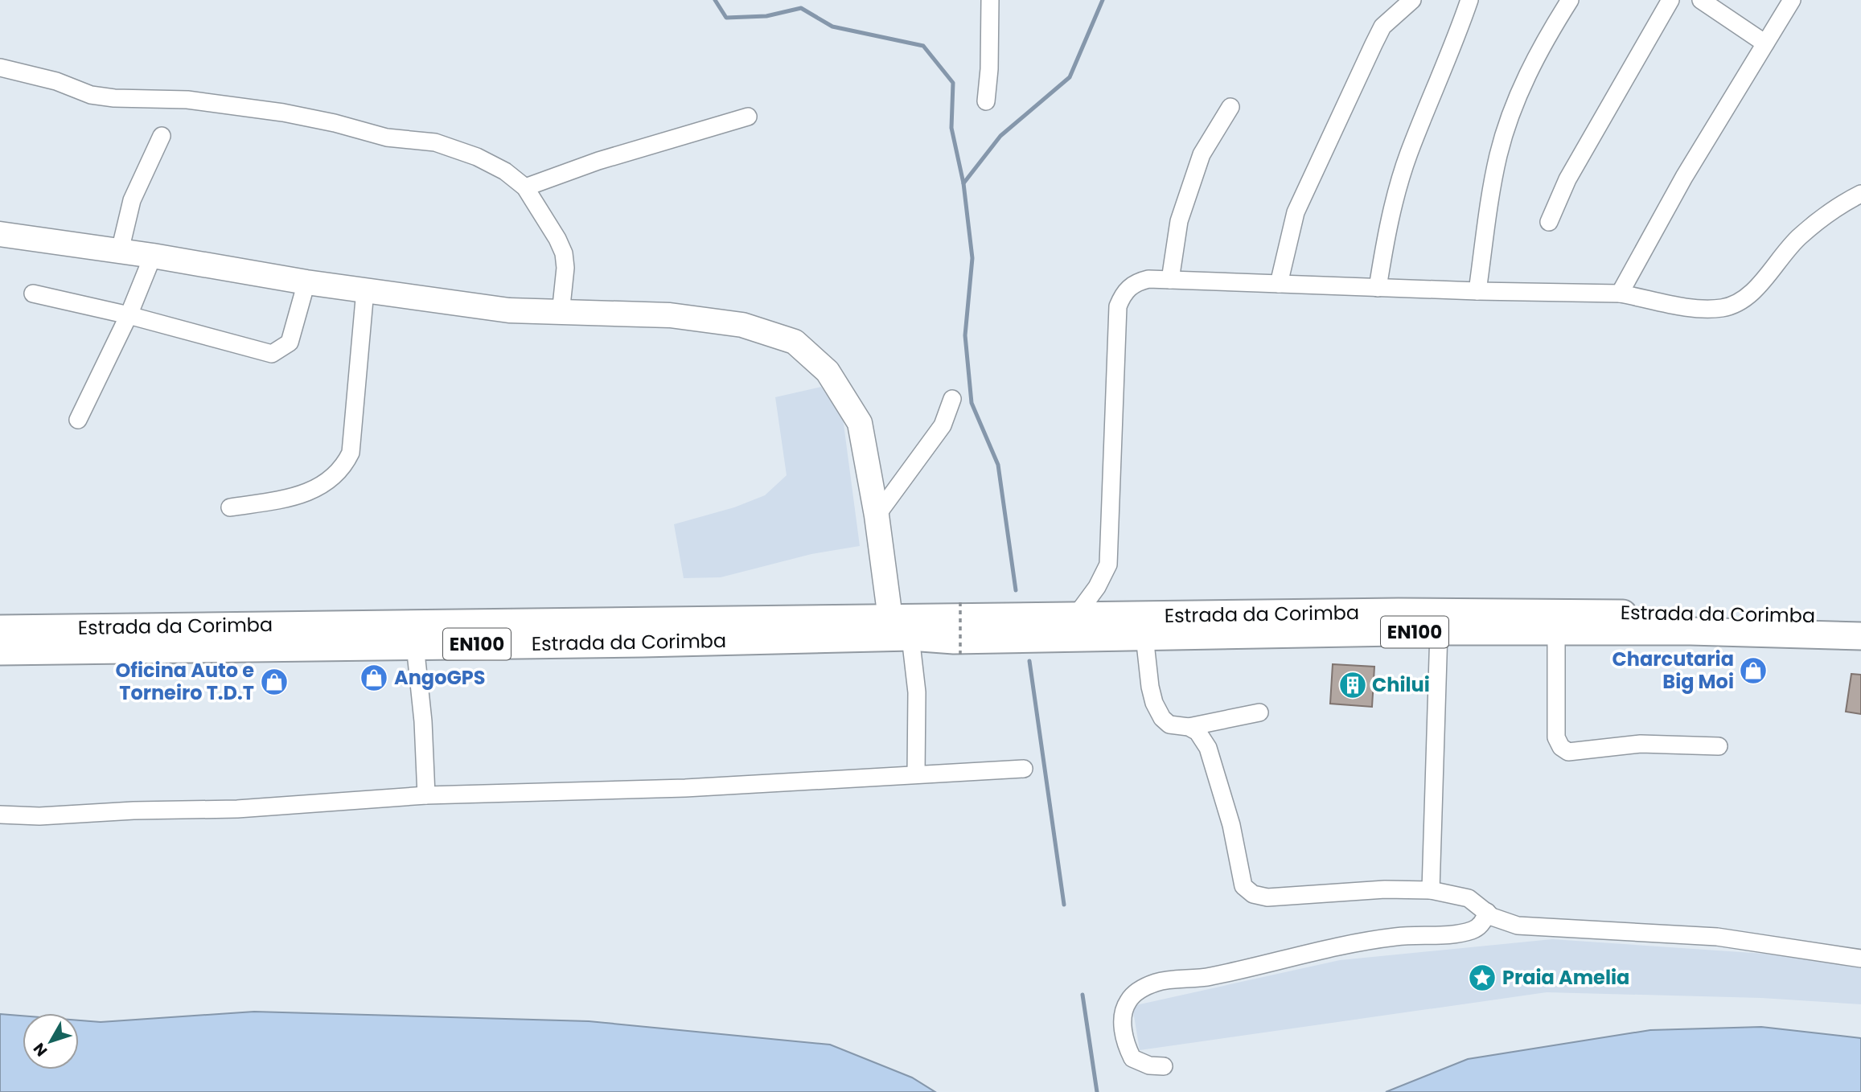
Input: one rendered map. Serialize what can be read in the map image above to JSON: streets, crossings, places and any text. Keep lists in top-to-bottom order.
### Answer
{
  "streets": {
    "main road": ["Estrada da Corimba", "EN100"]
  },
  "crossings": [
    ["Estrada da Corimba", "EN100"]
  ],
  "places": {
    "shop": ["Charcutaria Big Moi", "AngoGPS", "Oficina Auto e Torneiro T.D.T"],
    "building": ["Chilui"],
    "place": ["Praia Amelia"]
  },
  "north": "bottom left"
}
